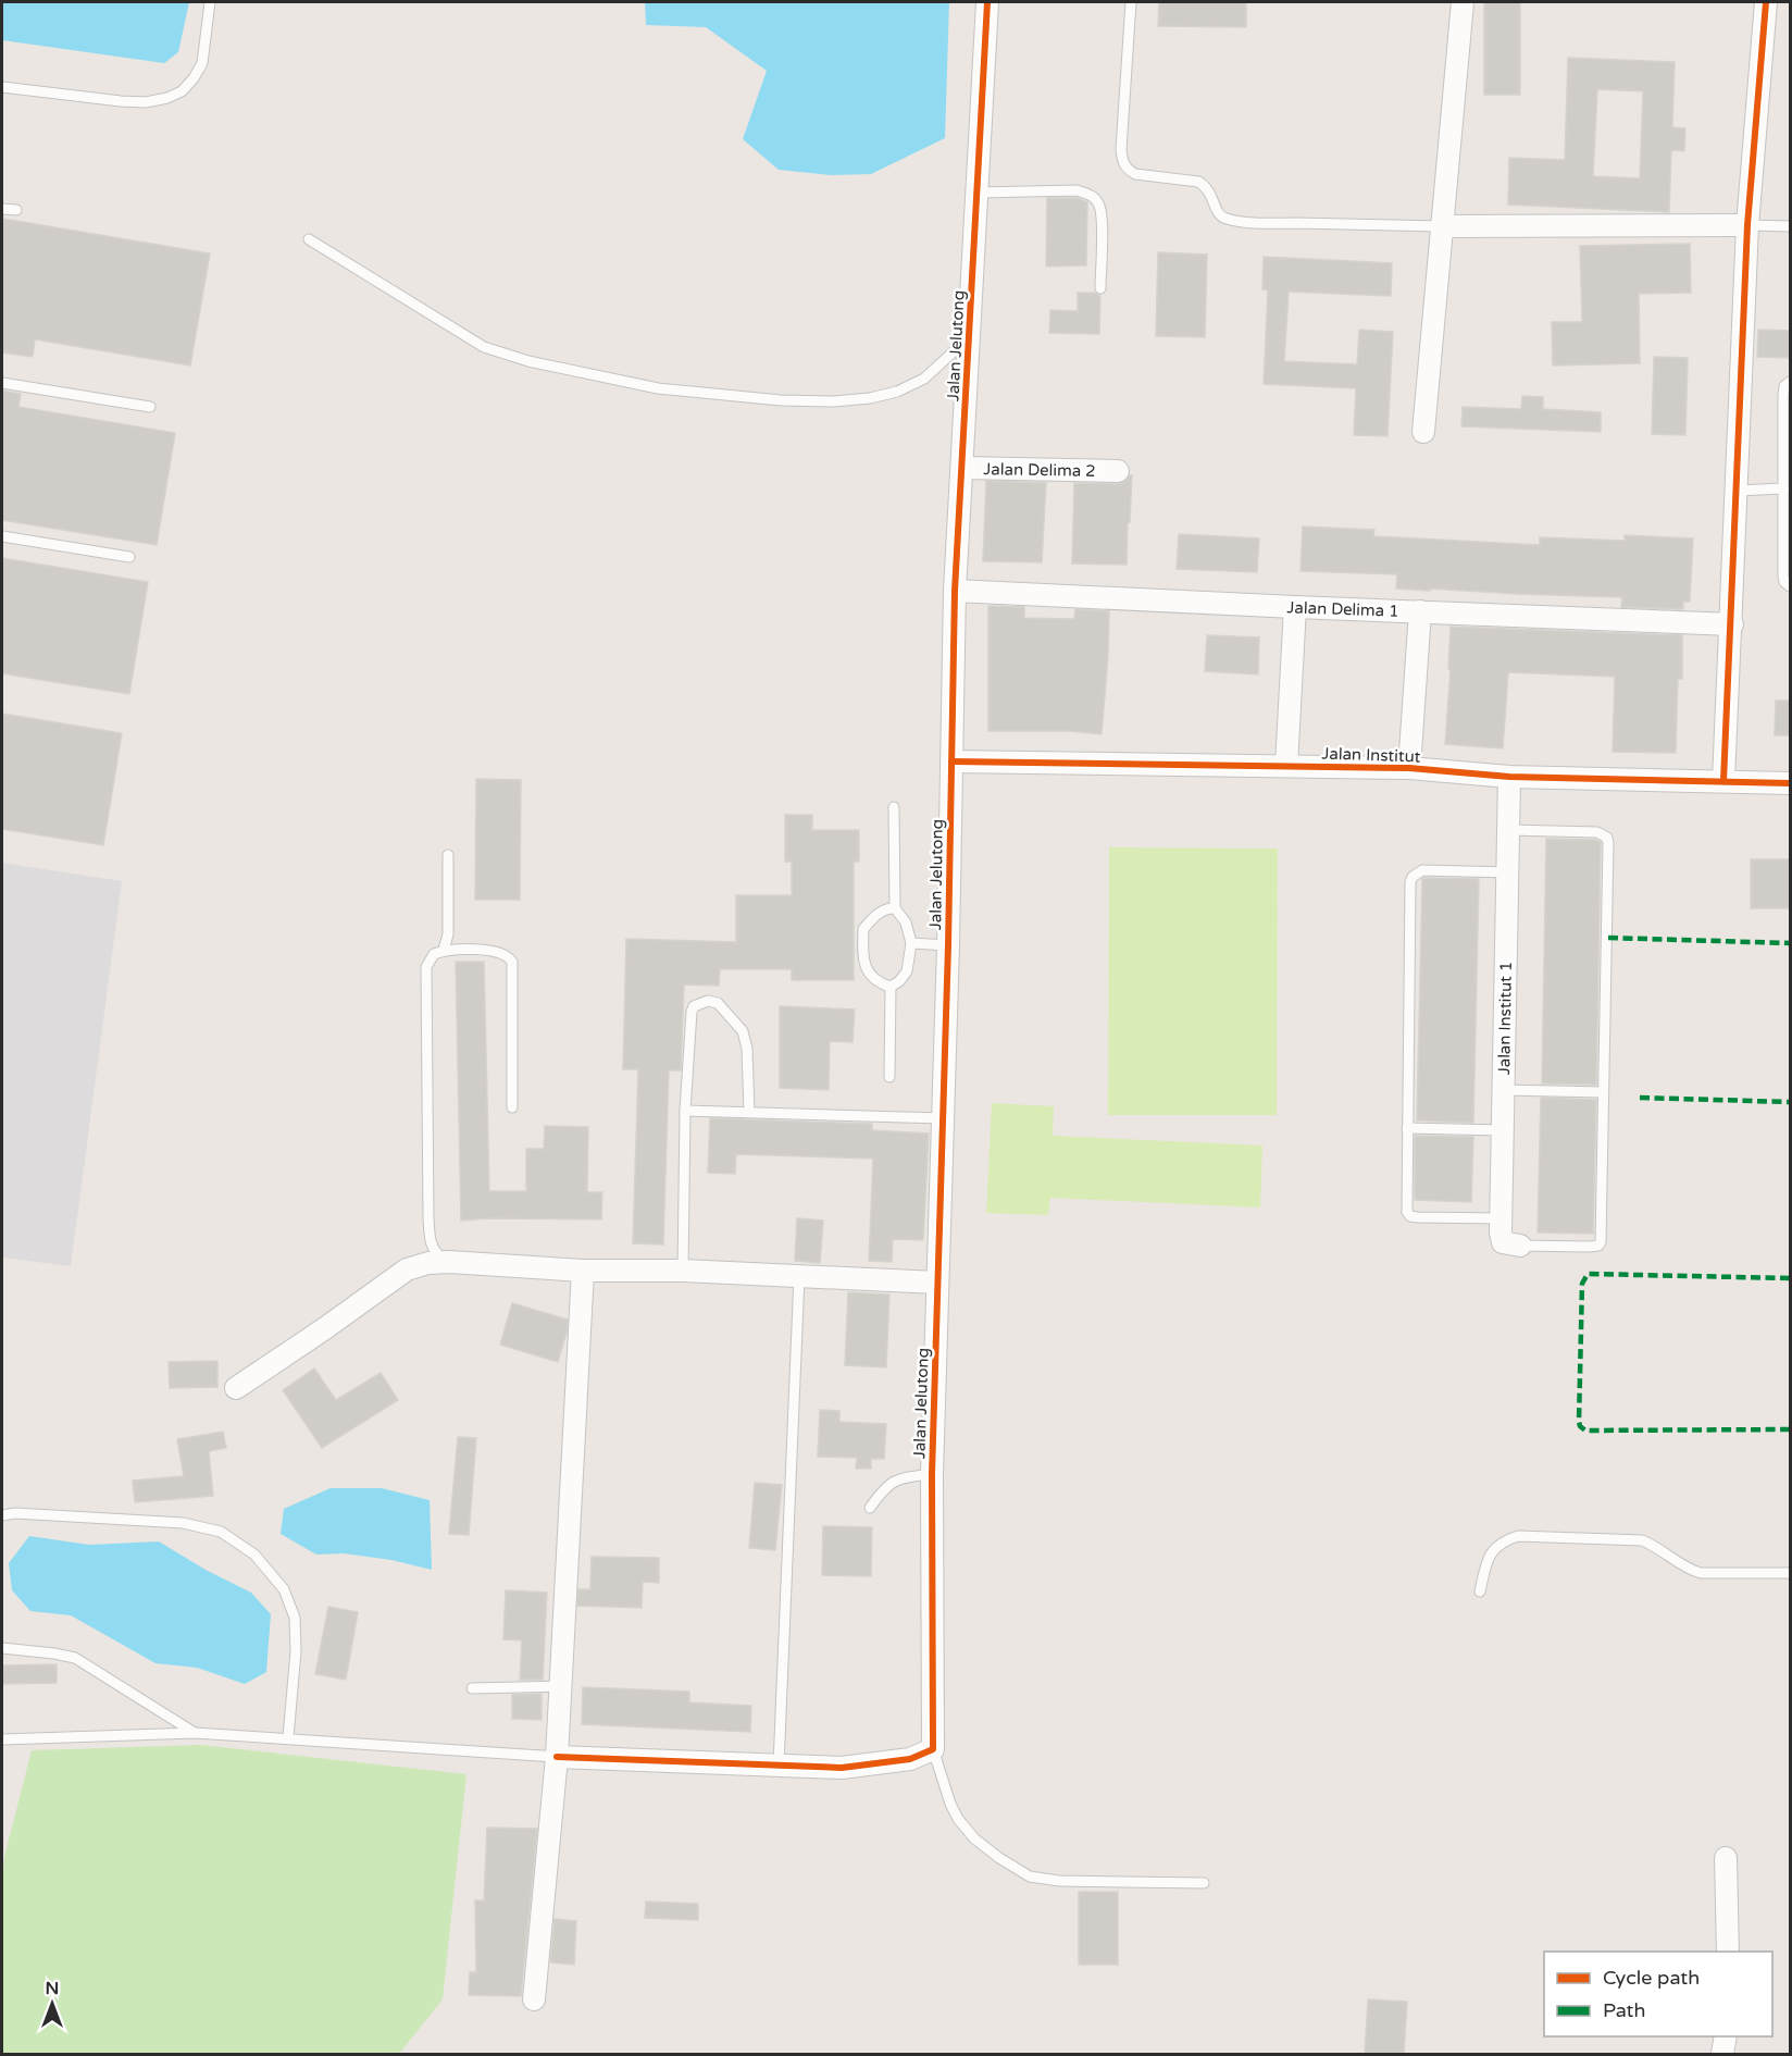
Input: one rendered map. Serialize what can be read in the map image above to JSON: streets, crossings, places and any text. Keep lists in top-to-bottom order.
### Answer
{
  "streets": {
    "street": [
      "Jalan Jelutong",
      "Jalan Delima 2",
      "Jalan Delima 1",
      "Jalan Institut",
      "Jalan Institut 1"
    ]
  },
  "crossings": [
    ["Jalan Jelutong", "Jalan Delima 2"],
    ["Jalan Jelutong", "Jalan Delima 1"],
    ["Jalan Jelutong", "Jalan Institut"],
    ["Jalan Institut", "Jalan Institut 1"]
  ],
  "legend": ["Cycle path", "Path"],
  "north": "top"
}
